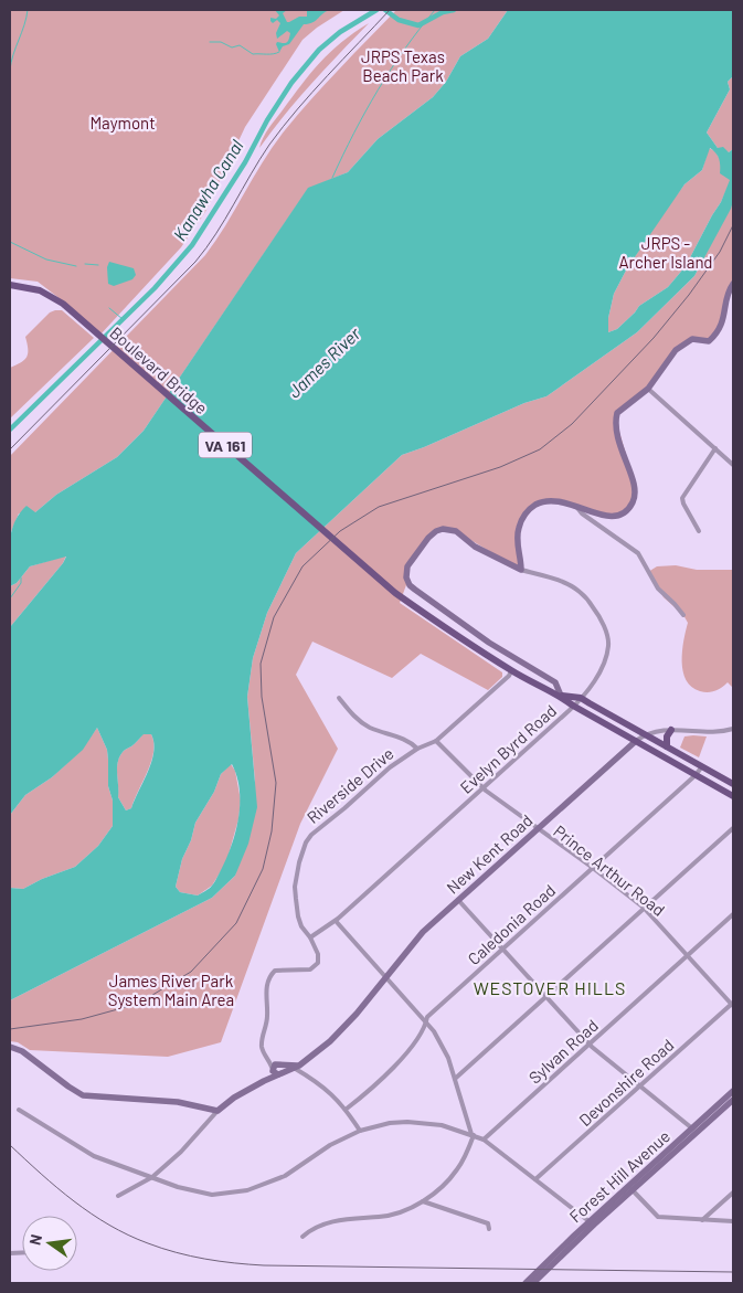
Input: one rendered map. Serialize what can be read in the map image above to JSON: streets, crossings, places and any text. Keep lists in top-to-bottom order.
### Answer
{
  "streets": {
    "main road": ["Boulevard Bridge", "VA 161"],
    "street": [
      "Evelyn Byrd Road",
      "Riverside Drive",
      "New Kent Road",
      "Prince Arthur Road",
      "Caledonia Road",
      "Sylvan Road",
      "Devonshire Road",
      "Forest Hill Avenue"
    ]
  },
  "crossings": [
    ["Boulevard Bridge", "VA 161"],
    ["Boulevard Bridge", "Riverside Drive"],
    ["VA 161", "Evelyn Byrd Road"],
    ["VA 161", "Riverside Drive"],
    ["VA 161", "New Kent Road"],
    ["VA 161", "Caledonia Road"],
    ["Evelyn Byrd Road", "Riverside Drive"],
    ["Evelyn Byrd Road", "Prince Arthur Road"],
    ["Riverside Drive", "New Kent Road"],
    ["Riverside Drive", "Prince Arthur Road"],
    ["New Kent Road", "Prince Arthur Road"],
    ["Prince Arthur Road", "Caledonia Road"],
    ["Prince Arthur Road", "Sylvan Road"],
    ["Prince Arthur Road", "Devonshire Road"]
  ],
  "districts": ["WESTOVER HILLS"],
  "water": ["Kanawha Canal", "James River"],
  "parks": [
    "JRPS Texas Beach Park",
    "Maymont",
    "JRPS - Archer Island",
    "James River Park System Main Area"
  ],
  "north": "left"
}
